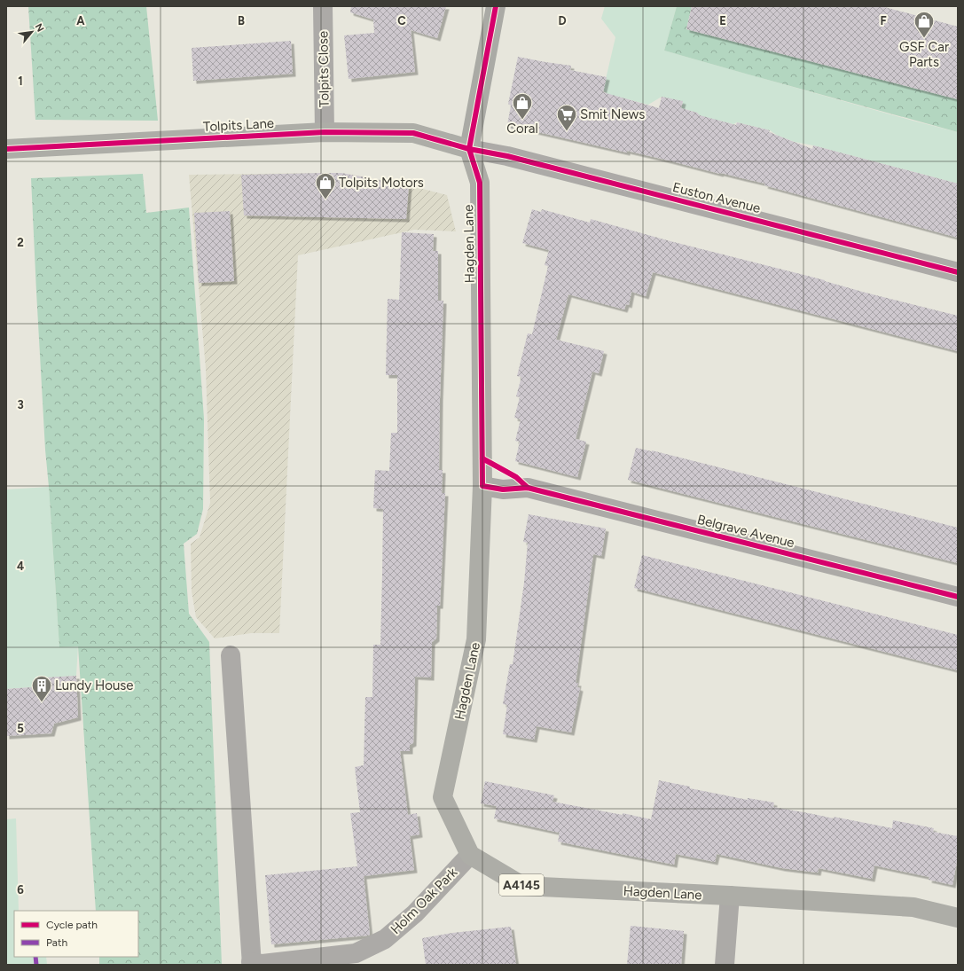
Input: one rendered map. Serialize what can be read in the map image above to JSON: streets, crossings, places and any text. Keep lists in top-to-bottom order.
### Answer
{
  "streets": {
    "main road": ["Tolpits Lane", "Hagden Lane", "A4145"],
    "street": [
      "Tolpits Close",
      "Euston Avenue",
      "Belgrave Avenue",
      "Holm Oak Park"
    ]
  },
  "crossings": [
    ["Tolpits Close", "Tolpits Lane"],
    ["Tolpits Lane", "Euston Avenue"],
    ["Tolpits Lane", "Hagden Lane"],
    ["Euston Avenue", "Hagden Lane"],
    ["Hagden Lane", "Belgrave Avenue"],
    ["Hagden Lane", "Holm Oak Park"]
  ],
  "places": {
    "shop": ["GSF Car Parts", "Coral", "Tolpits Motors"],
    "supermarket": ["Smit News"],
    "building": ["Lundy House"]
  },
  "legend": ["Cycle path", "Path"],
  "north": "top right",
  "grid": {
    "columns": [
      "A",
      "B",
      "C",
      "D",
      "E",
      "F"
    ],
    "rows": [
      "1",
      "2",
      "3",
      "4",
      "5",
      "6"
    ]
  }
}
